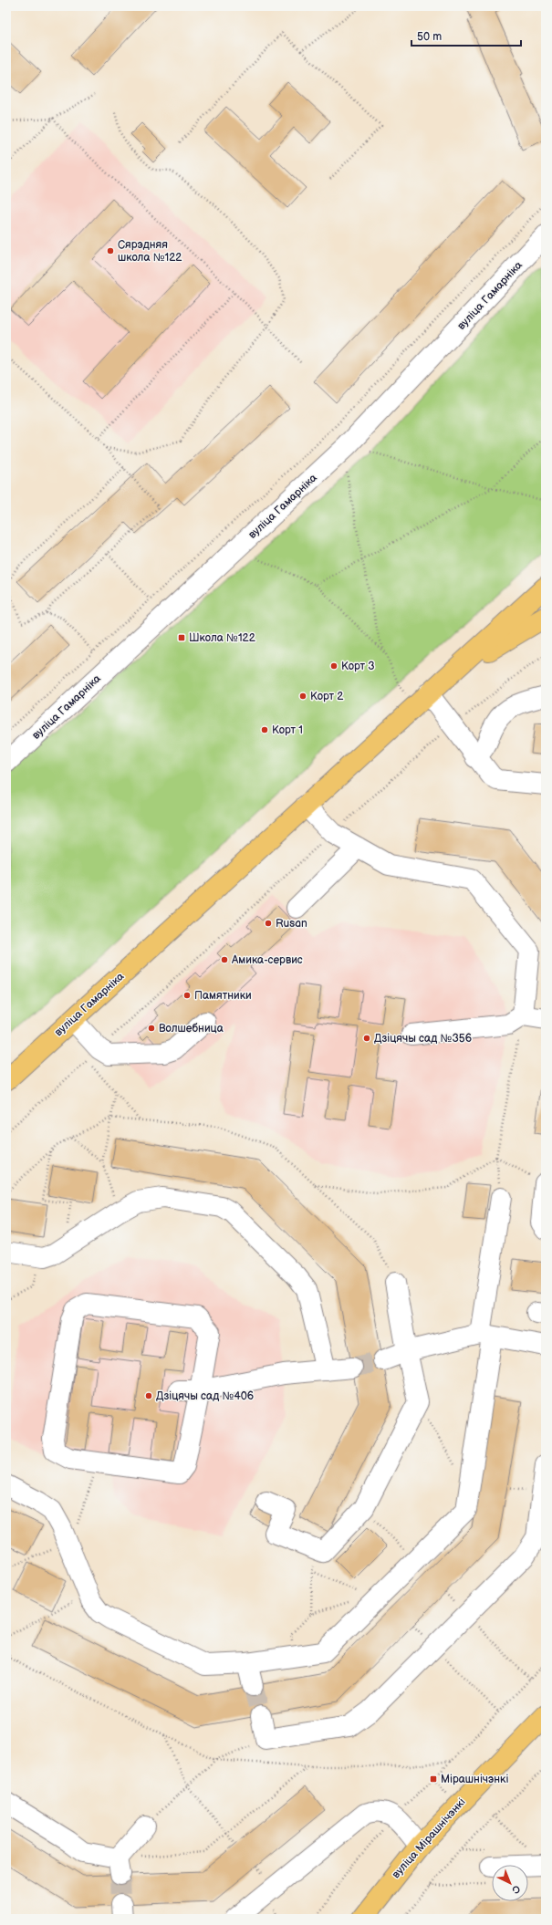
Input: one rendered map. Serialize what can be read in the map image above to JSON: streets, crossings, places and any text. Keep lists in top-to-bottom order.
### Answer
{
  "streets": {
    "main road": ["вуліца Гамарніка", "вуліца Мірашнічэнкі"]
  },
  "places": {
    "other": [
      "Сярэдняя школа №122",
      "Корт 3",
      "Корт 2",
      "Корт 1",
      "Rusan",
      "Амика-сервис",
      "Памятники",
      "Волшебница",
      "Дзіцячы сад №356",
      "Дзіцячы сад №406"
    ],
    "transit": ["Школа №122", "Мірашнічэнкі"]
  },
  "scale_bar": "50 m",
  "north": "bottom right"
}
